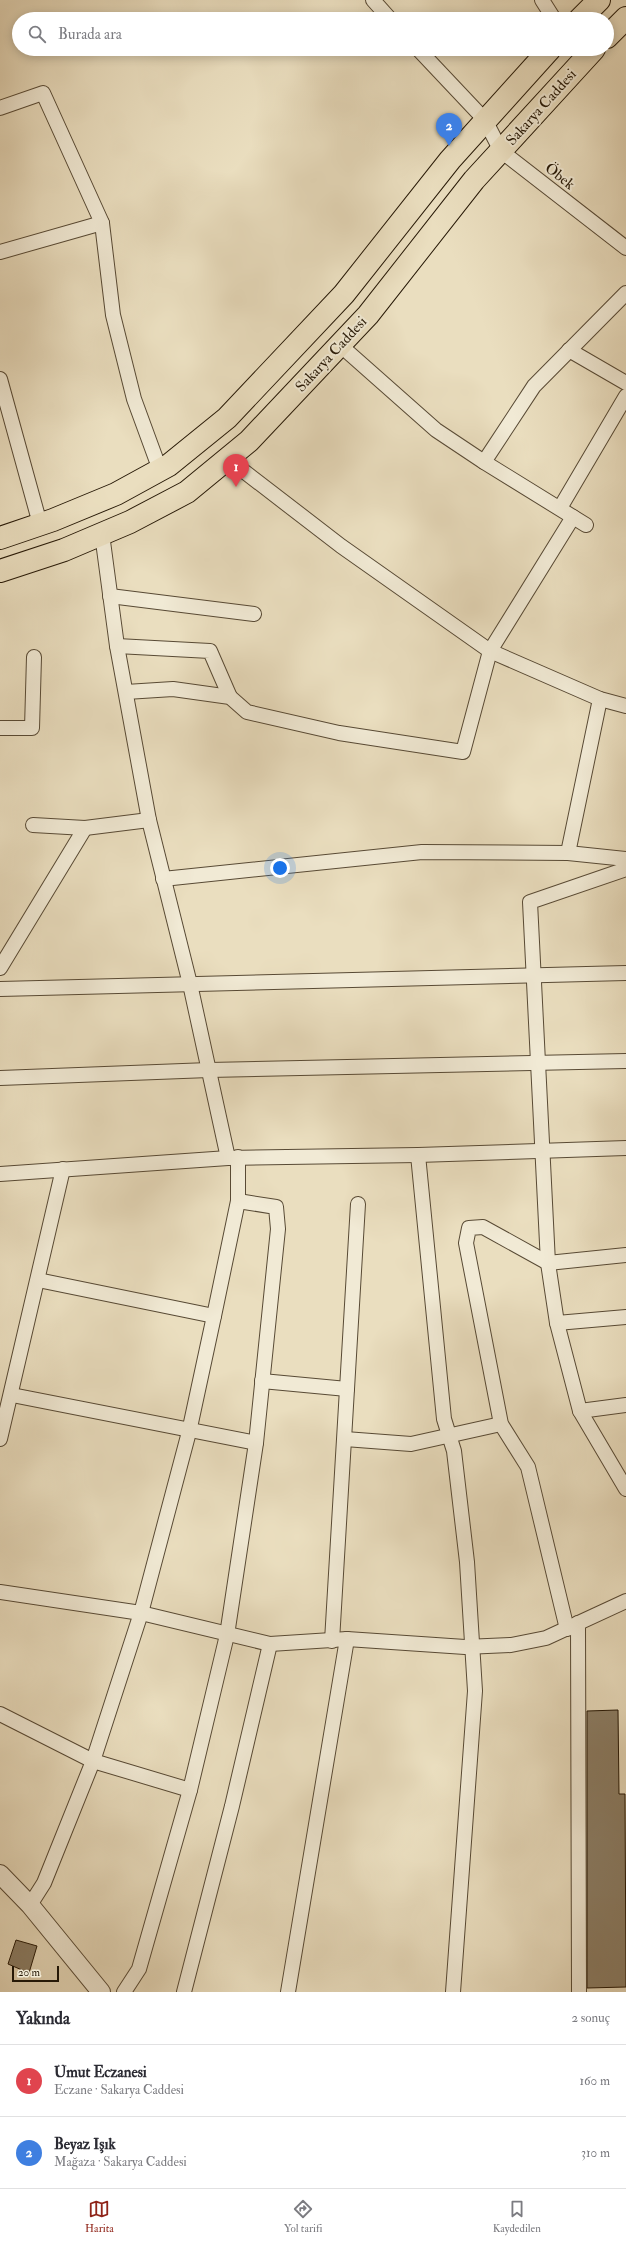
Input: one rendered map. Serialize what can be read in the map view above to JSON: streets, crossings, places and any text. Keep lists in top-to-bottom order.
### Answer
{
  "streets": {
    "main road": ["Sakarya Caddesi"],
    "street": ["Öbek"]
  },
  "crossings": [
    ["Sakarya Caddesi", "Öbek"]
  ],
  "scale_bar": "20 m",
  "page": {
    "search": "Burada ara",
    "pins": ["2", "1"],
    "scale": "20 m",
    "heading": ["Yakında", "2 sonuç"],
    "list": [
      {
        "mark": "1",
        "name": "Umut Eczanesi",
        "note": "Eczane · Sakarya Caddesi",
        "value": "160 m"
      },
      {
        "mark": "2",
        "name": "Beyaz Işık",
        "note": "Mağaza · Sakarya Caddesi",
        "value": "310 m"
      }
    ],
    "nav": ["Harita", "Yol tarifi", "Kaydedilen"]
  }
}
